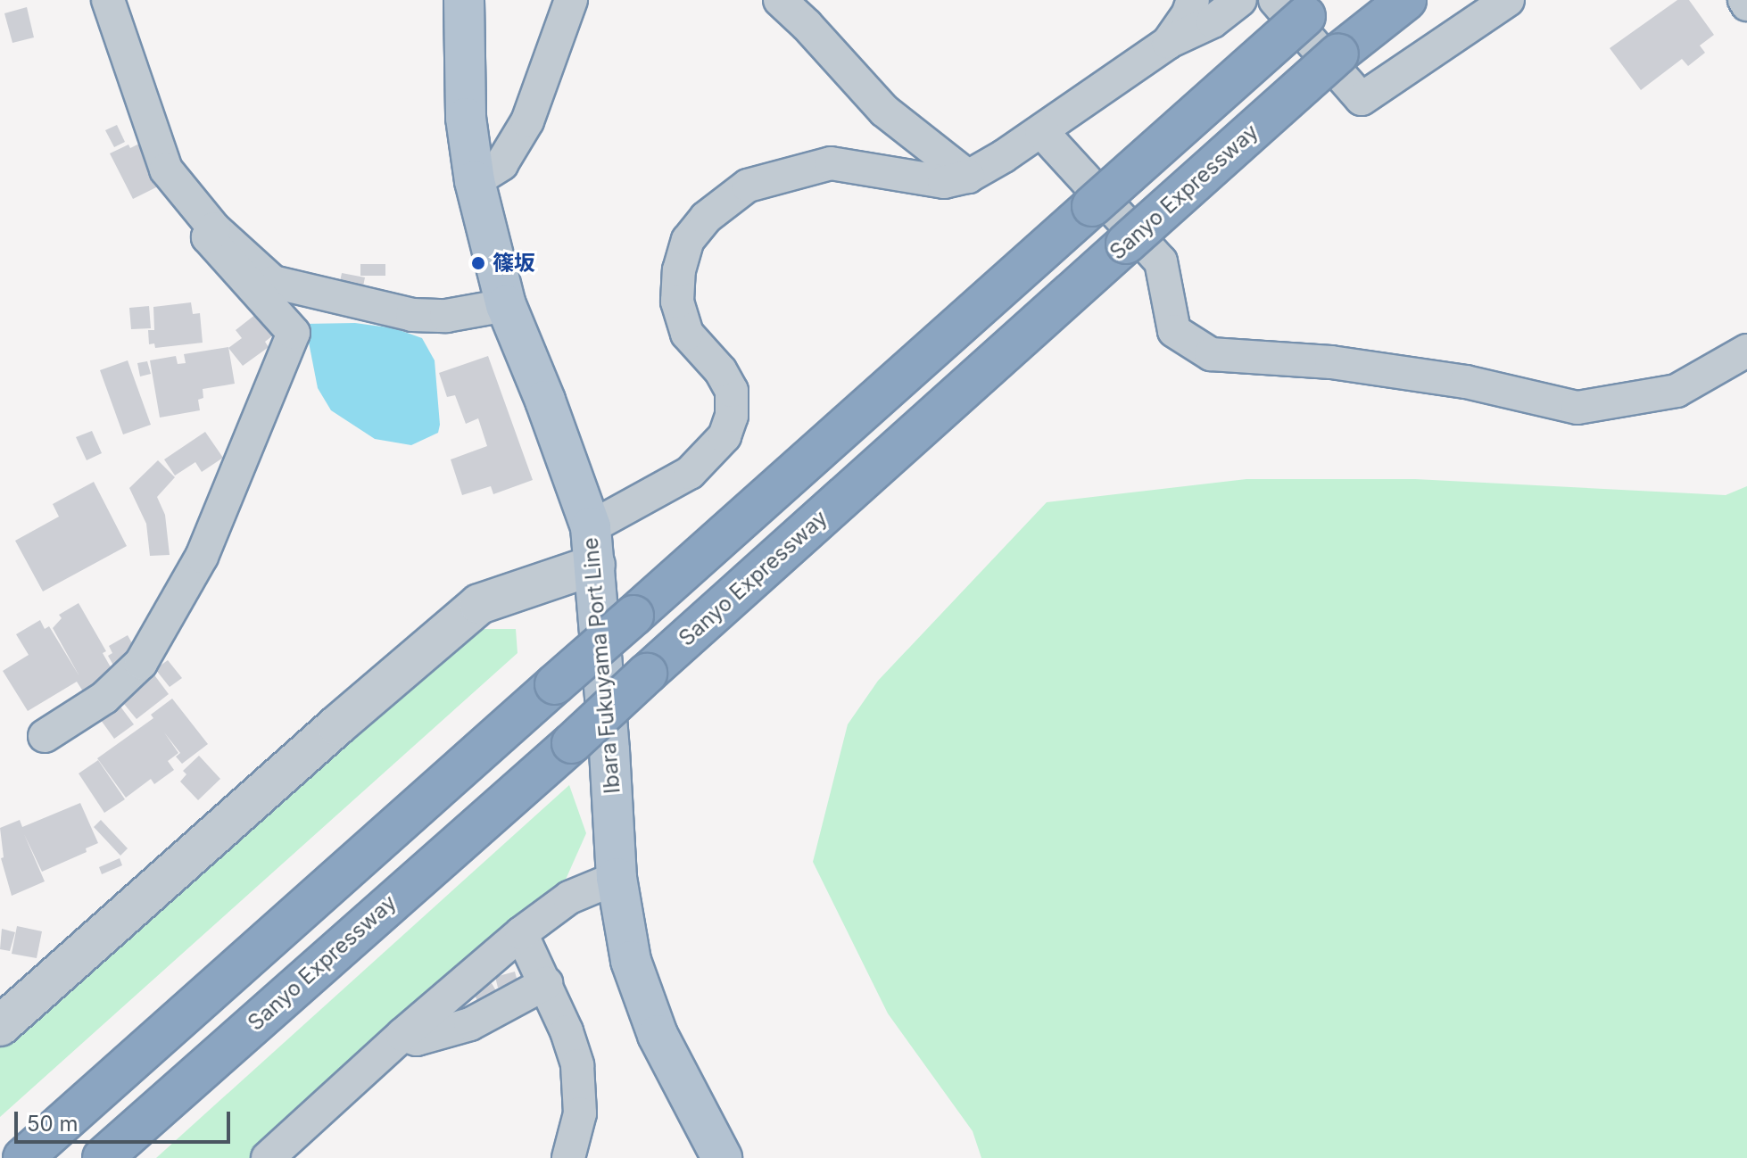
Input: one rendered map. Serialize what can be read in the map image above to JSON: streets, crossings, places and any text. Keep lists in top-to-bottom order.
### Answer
{
  "streets": {
    "highway": ["Sanyo Expressway"],
    "main road": ["Ibara Fukuyama Port Line"]
  },
  "places": ["篠坂"],
  "scale_bar": "50 m"
}
